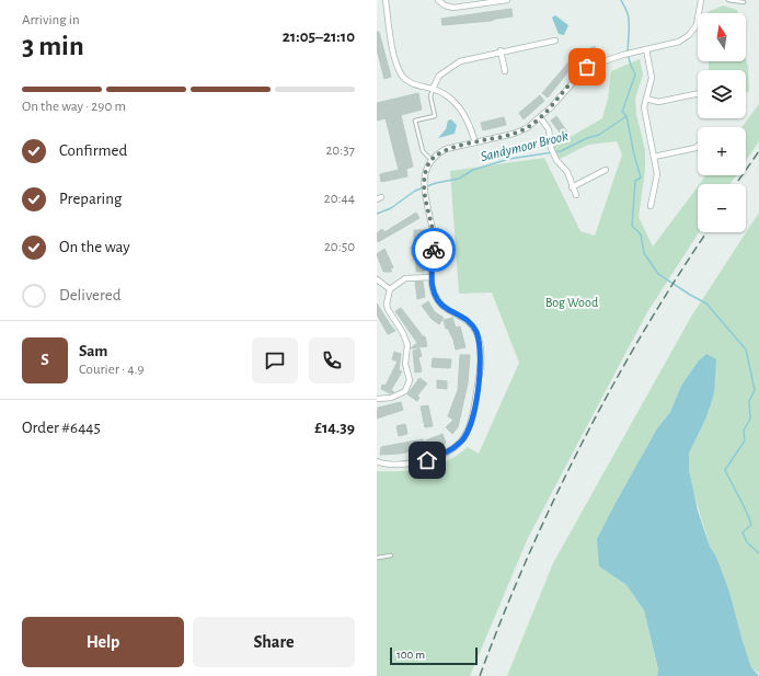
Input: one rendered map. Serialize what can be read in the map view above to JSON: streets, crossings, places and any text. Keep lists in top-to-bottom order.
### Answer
{
  "water": ["Sandymoor Brook"],
  "parks": ["Bog Wood"],
  "scale_bar": "100 m",
  "north": "top",
  "page": {
    "heading": ["3 min", "Arriving in", "21:05–21:10"],
    "panel": [
      "Sam",
      "Courier · 4.9",
      "Order #6445",
      "£14.39"
    ],
    "map_buttons": ["+", "−"],
    "bar": "On the way · 290 m",
    "list": [
      ["Confirmed", "20:37"],
      ["Preparing", "20:44"],
      ["On the way", "20:50"],
      "Delivered"
    ],
    "round": "S",
    "buttons": ["Help", "Share"],
    "scale": "100 m"
  }
}
